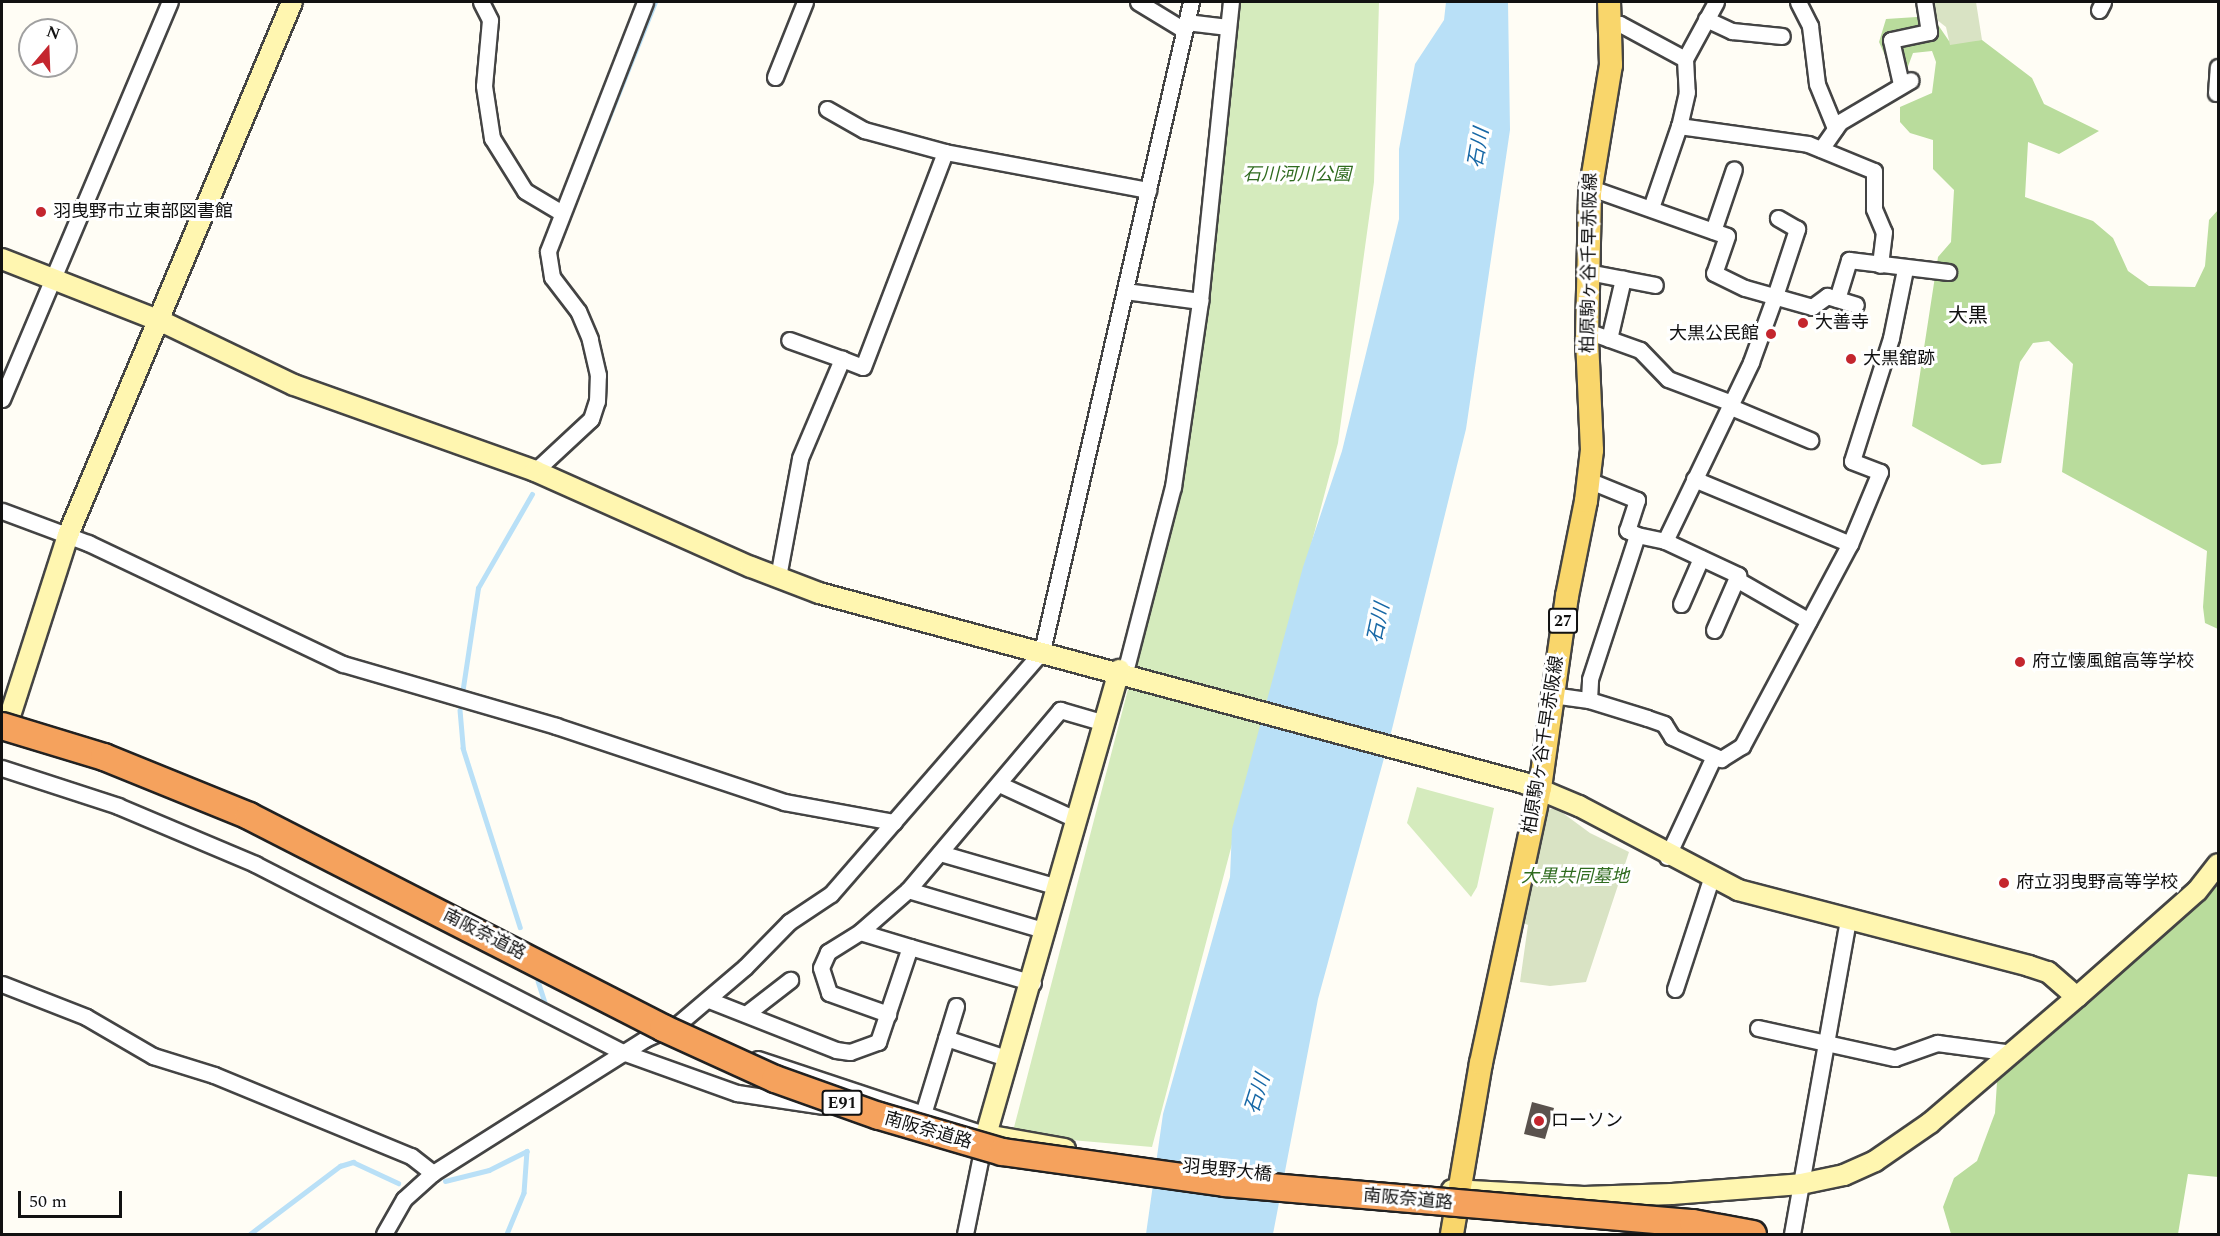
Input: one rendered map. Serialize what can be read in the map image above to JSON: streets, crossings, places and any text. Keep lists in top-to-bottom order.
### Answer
{
  "streets": {
    "highway": ["南阪奈道路", "E91"],
    "main road": ["柏原駒ヶ谷千早赤阪線", "27"],
    "street": ["羽曳野大橋"]
  },
  "crossings": [
    ["柏原駒ヶ谷千早赤阪線", "羽曳野大橋"]
  ],
  "districts": ["大黒"],
  "water": ["石川"],
  "parks": ["石川河川公園", "大黒共同墓地"],
  "places": [
    "羽曳野市立東部図書館",
    "大善寺",
    "大黒公民館",
    "大黒舘跡",
    "府立懐風館高等学校",
    "府立羽曳野高等学校",
    "ローソン"
  ],
  "scale_bar": "50 m",
  "north": "top"
}
